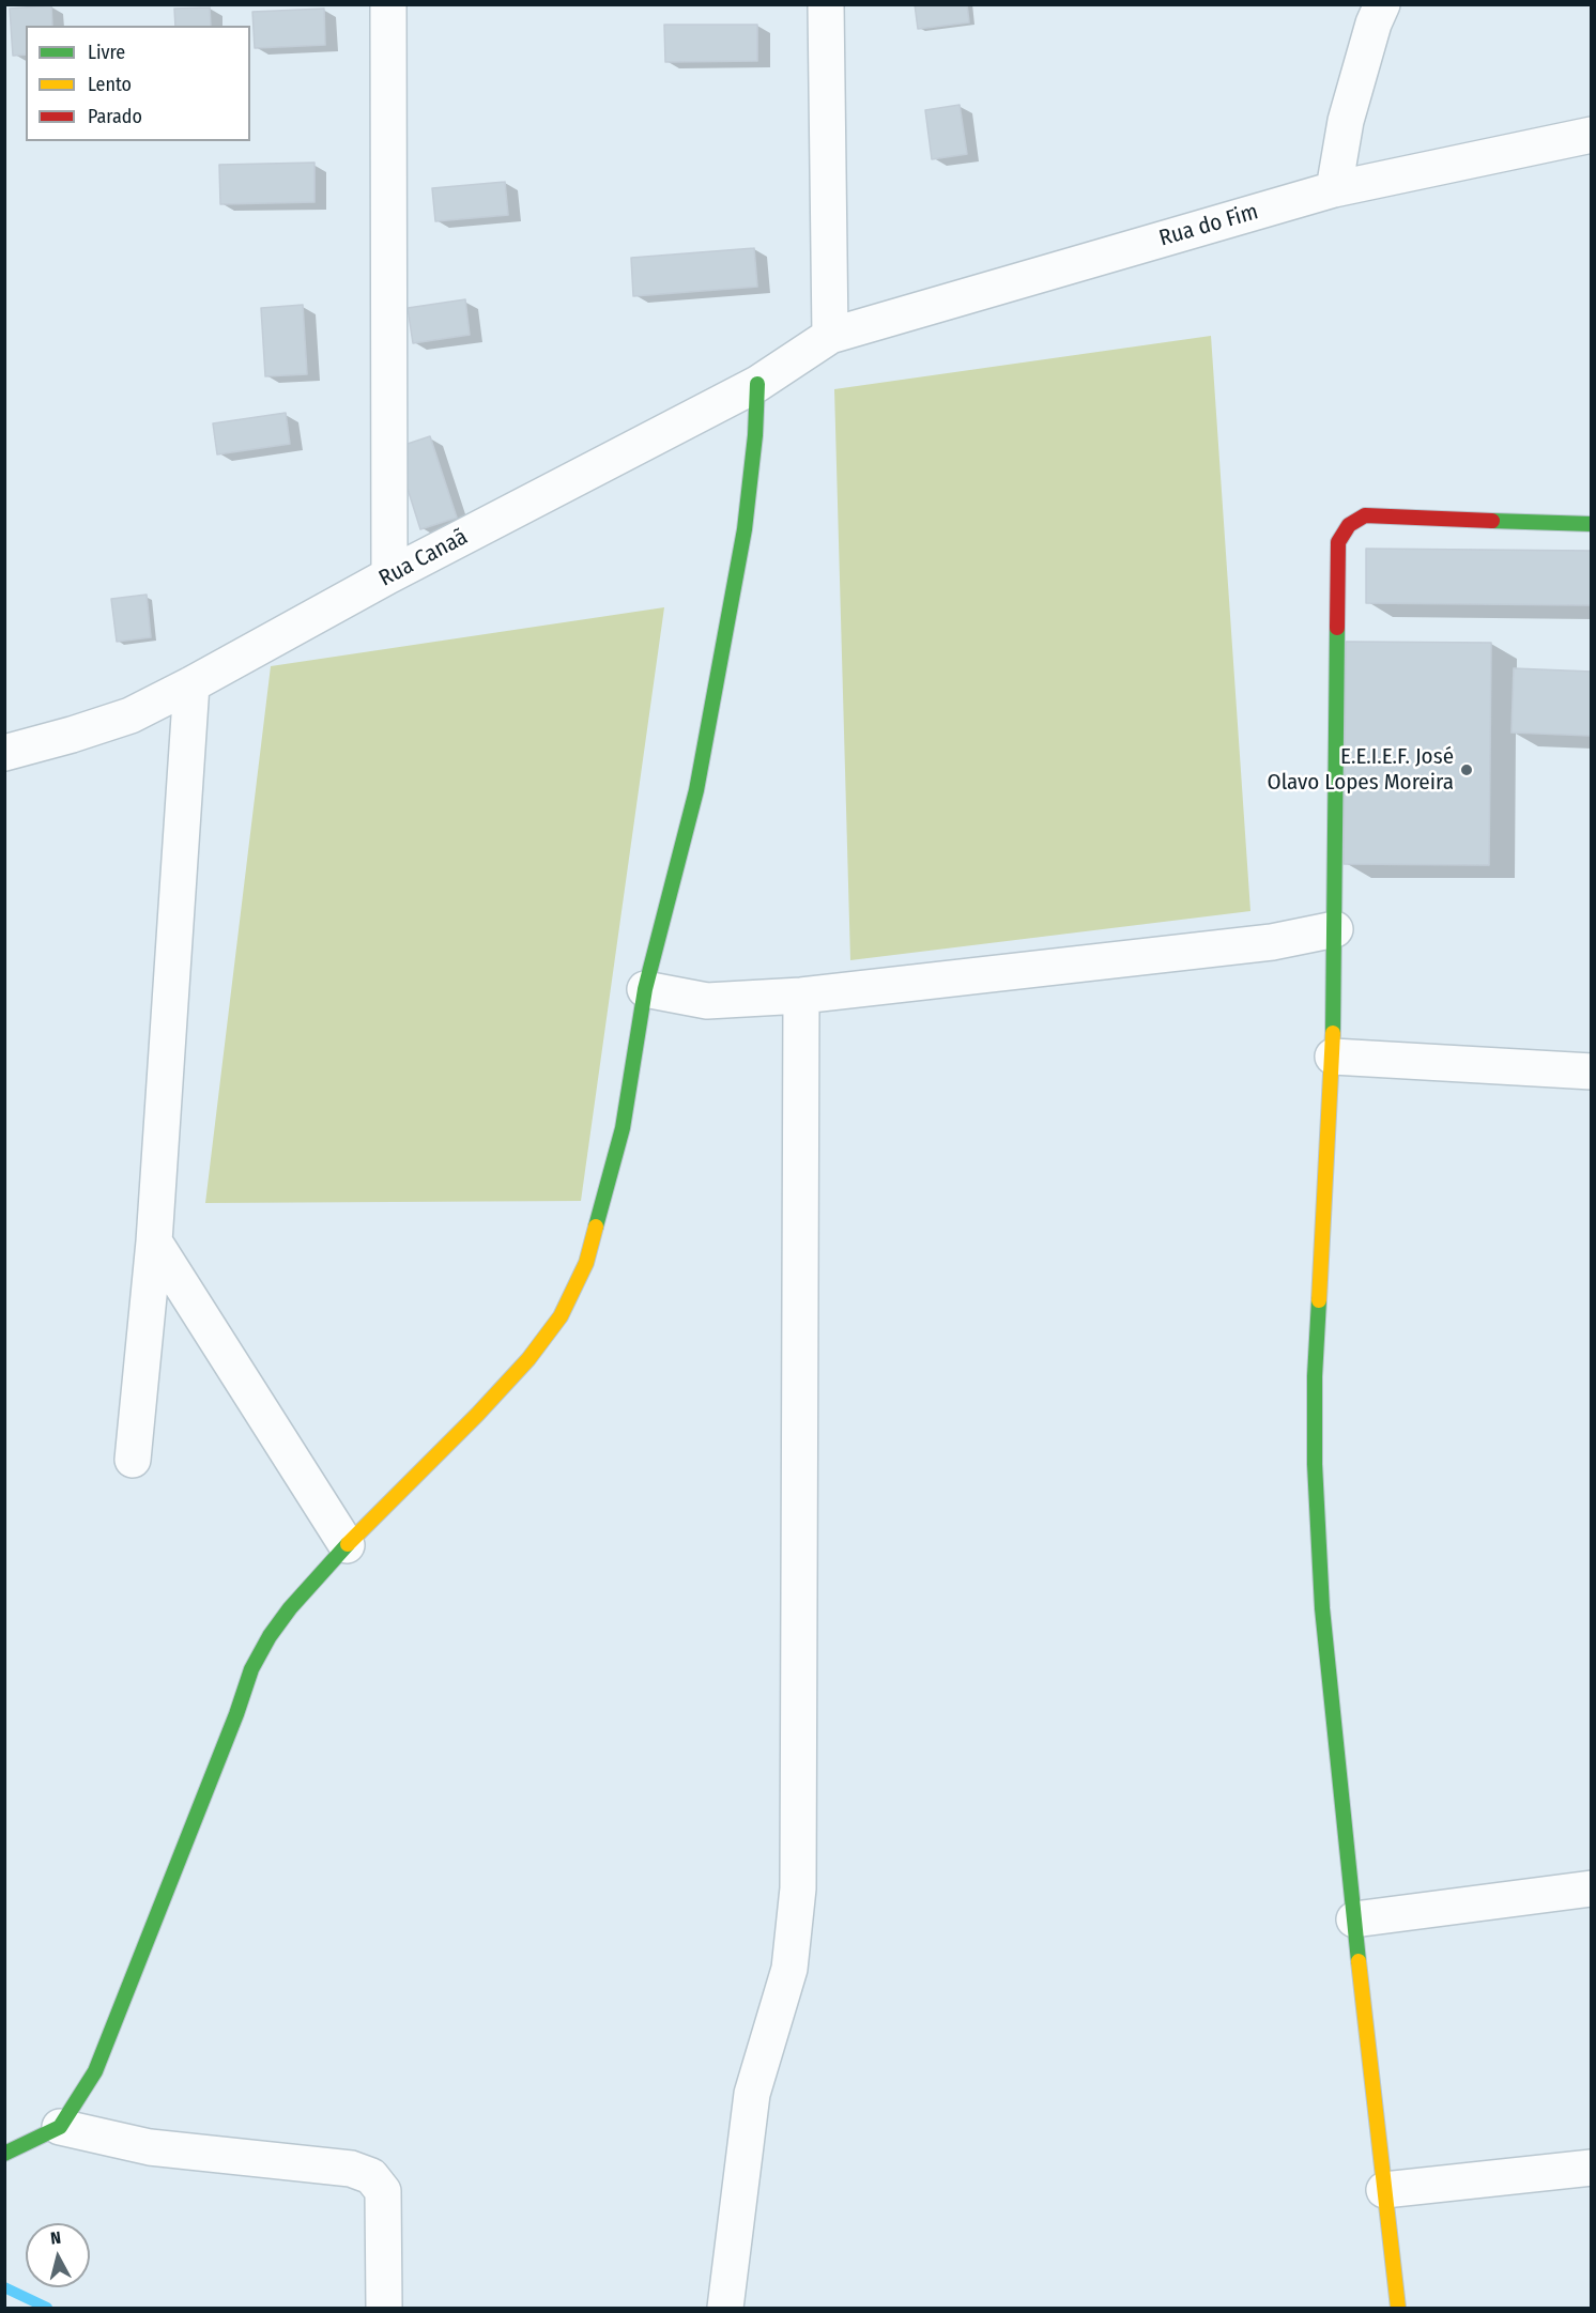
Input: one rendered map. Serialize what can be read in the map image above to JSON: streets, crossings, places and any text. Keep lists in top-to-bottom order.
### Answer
{
  "streets": {
    "street": ["Rua do Fim", "Rua Canaã"]
  },
  "crossings": [
    ["Rua do Fim", "Rua Canaã"]
  ],
  "places": ["E.E.I.E.F. José Olavo Lopes Moreira"],
  "legend": ["Livre", "Lento", "Parado"],
  "north": "top"
}
